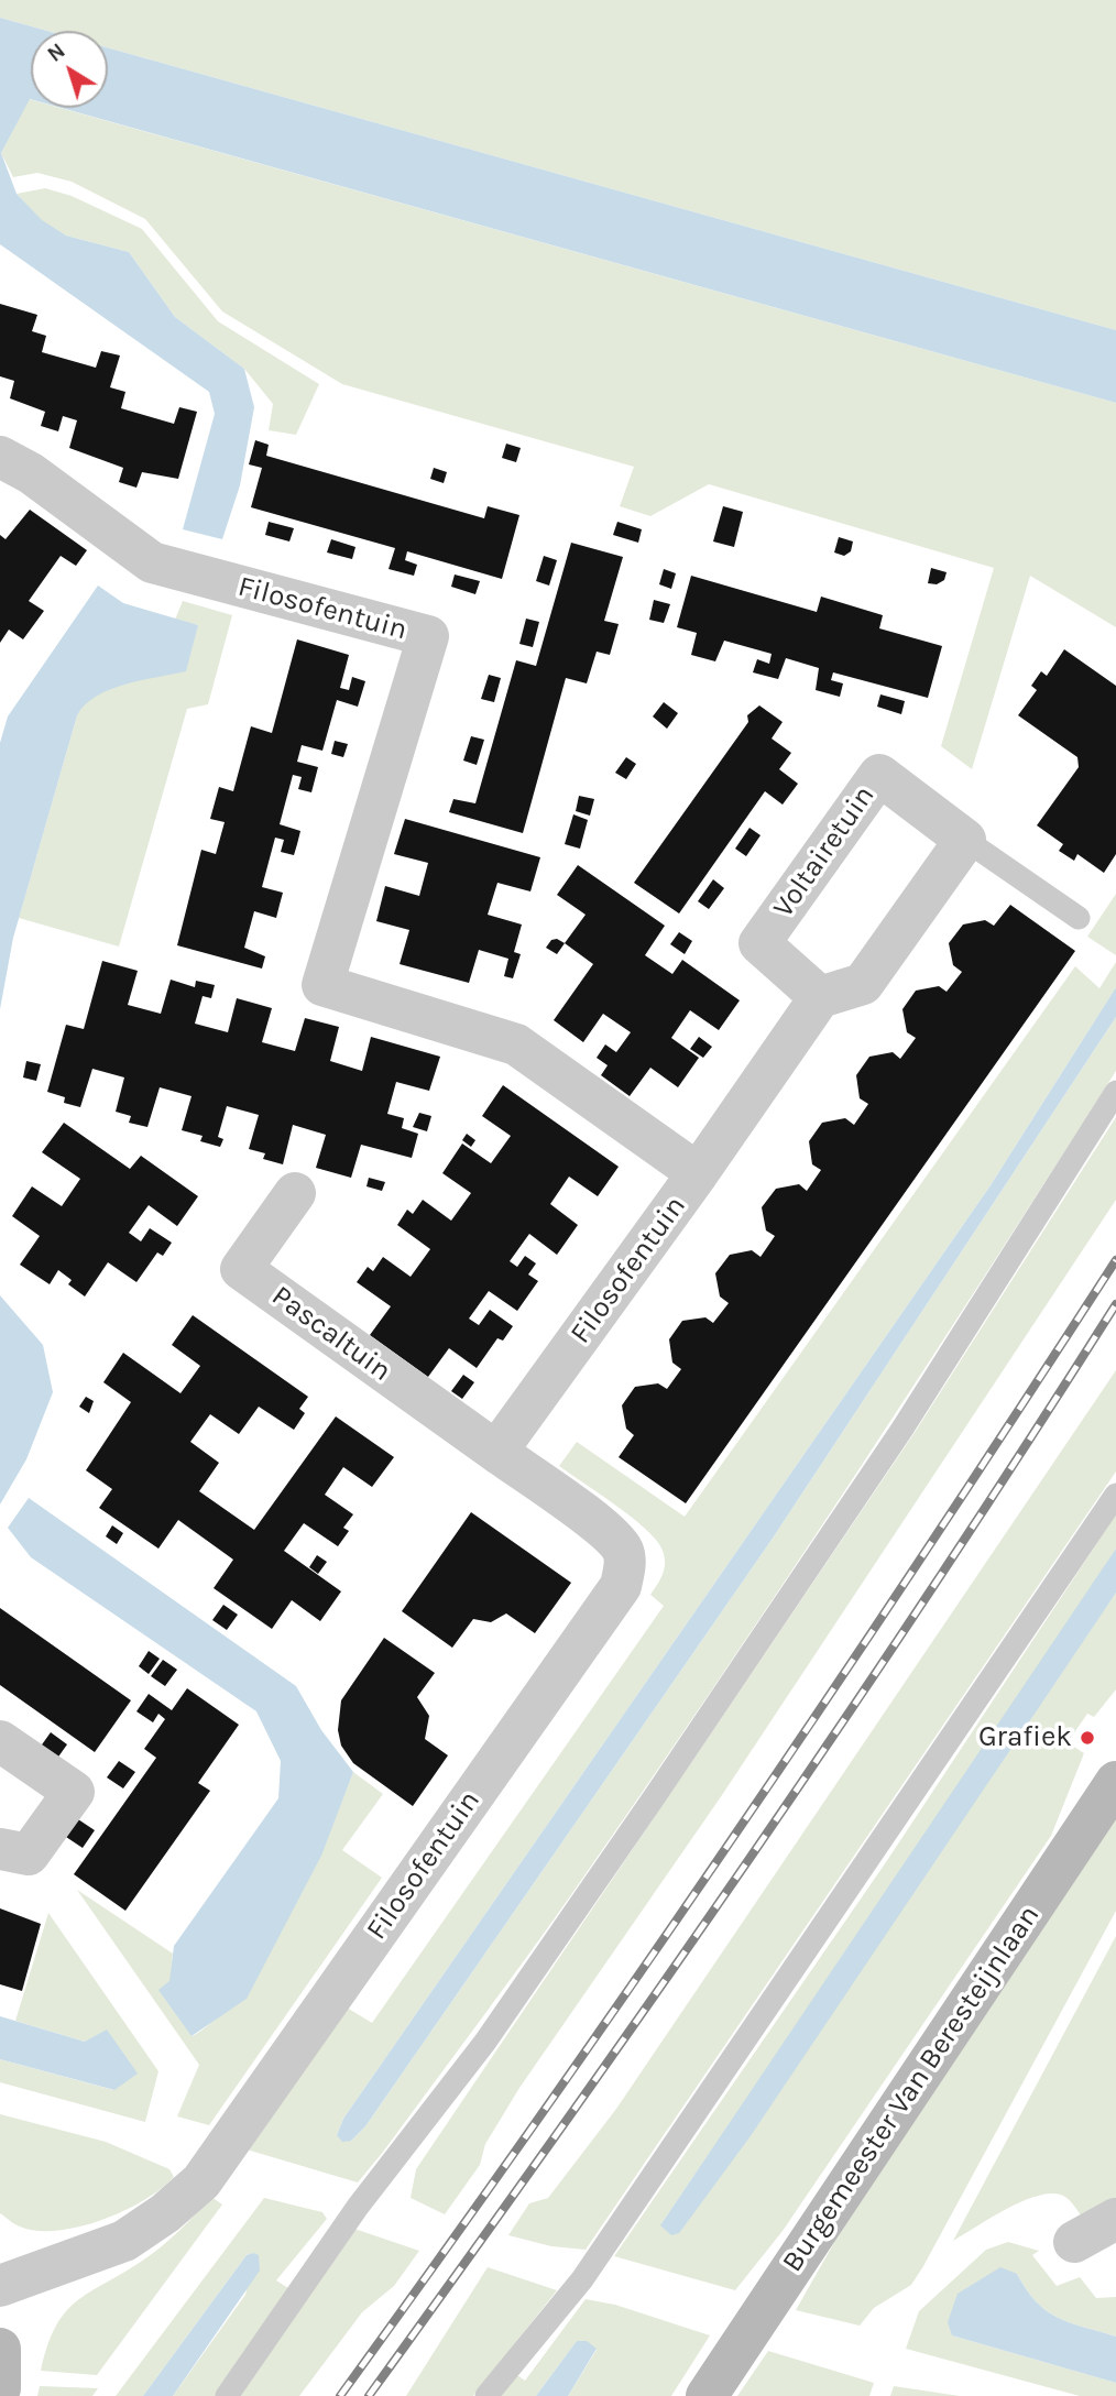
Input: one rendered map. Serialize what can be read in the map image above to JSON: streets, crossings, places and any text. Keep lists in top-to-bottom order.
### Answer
{
  "streets": {
    "main road": ["Burgemeester Van Beresteijnlaan"],
    "street": ["Filosofentuin", "Voltairetuin", "Pascaltuin"]
  },
  "crossings": [
    ["Filosofentuin", "Pascaltuin"]
  ],
  "places": ["Grafiek"],
  "north": "top left"
}
